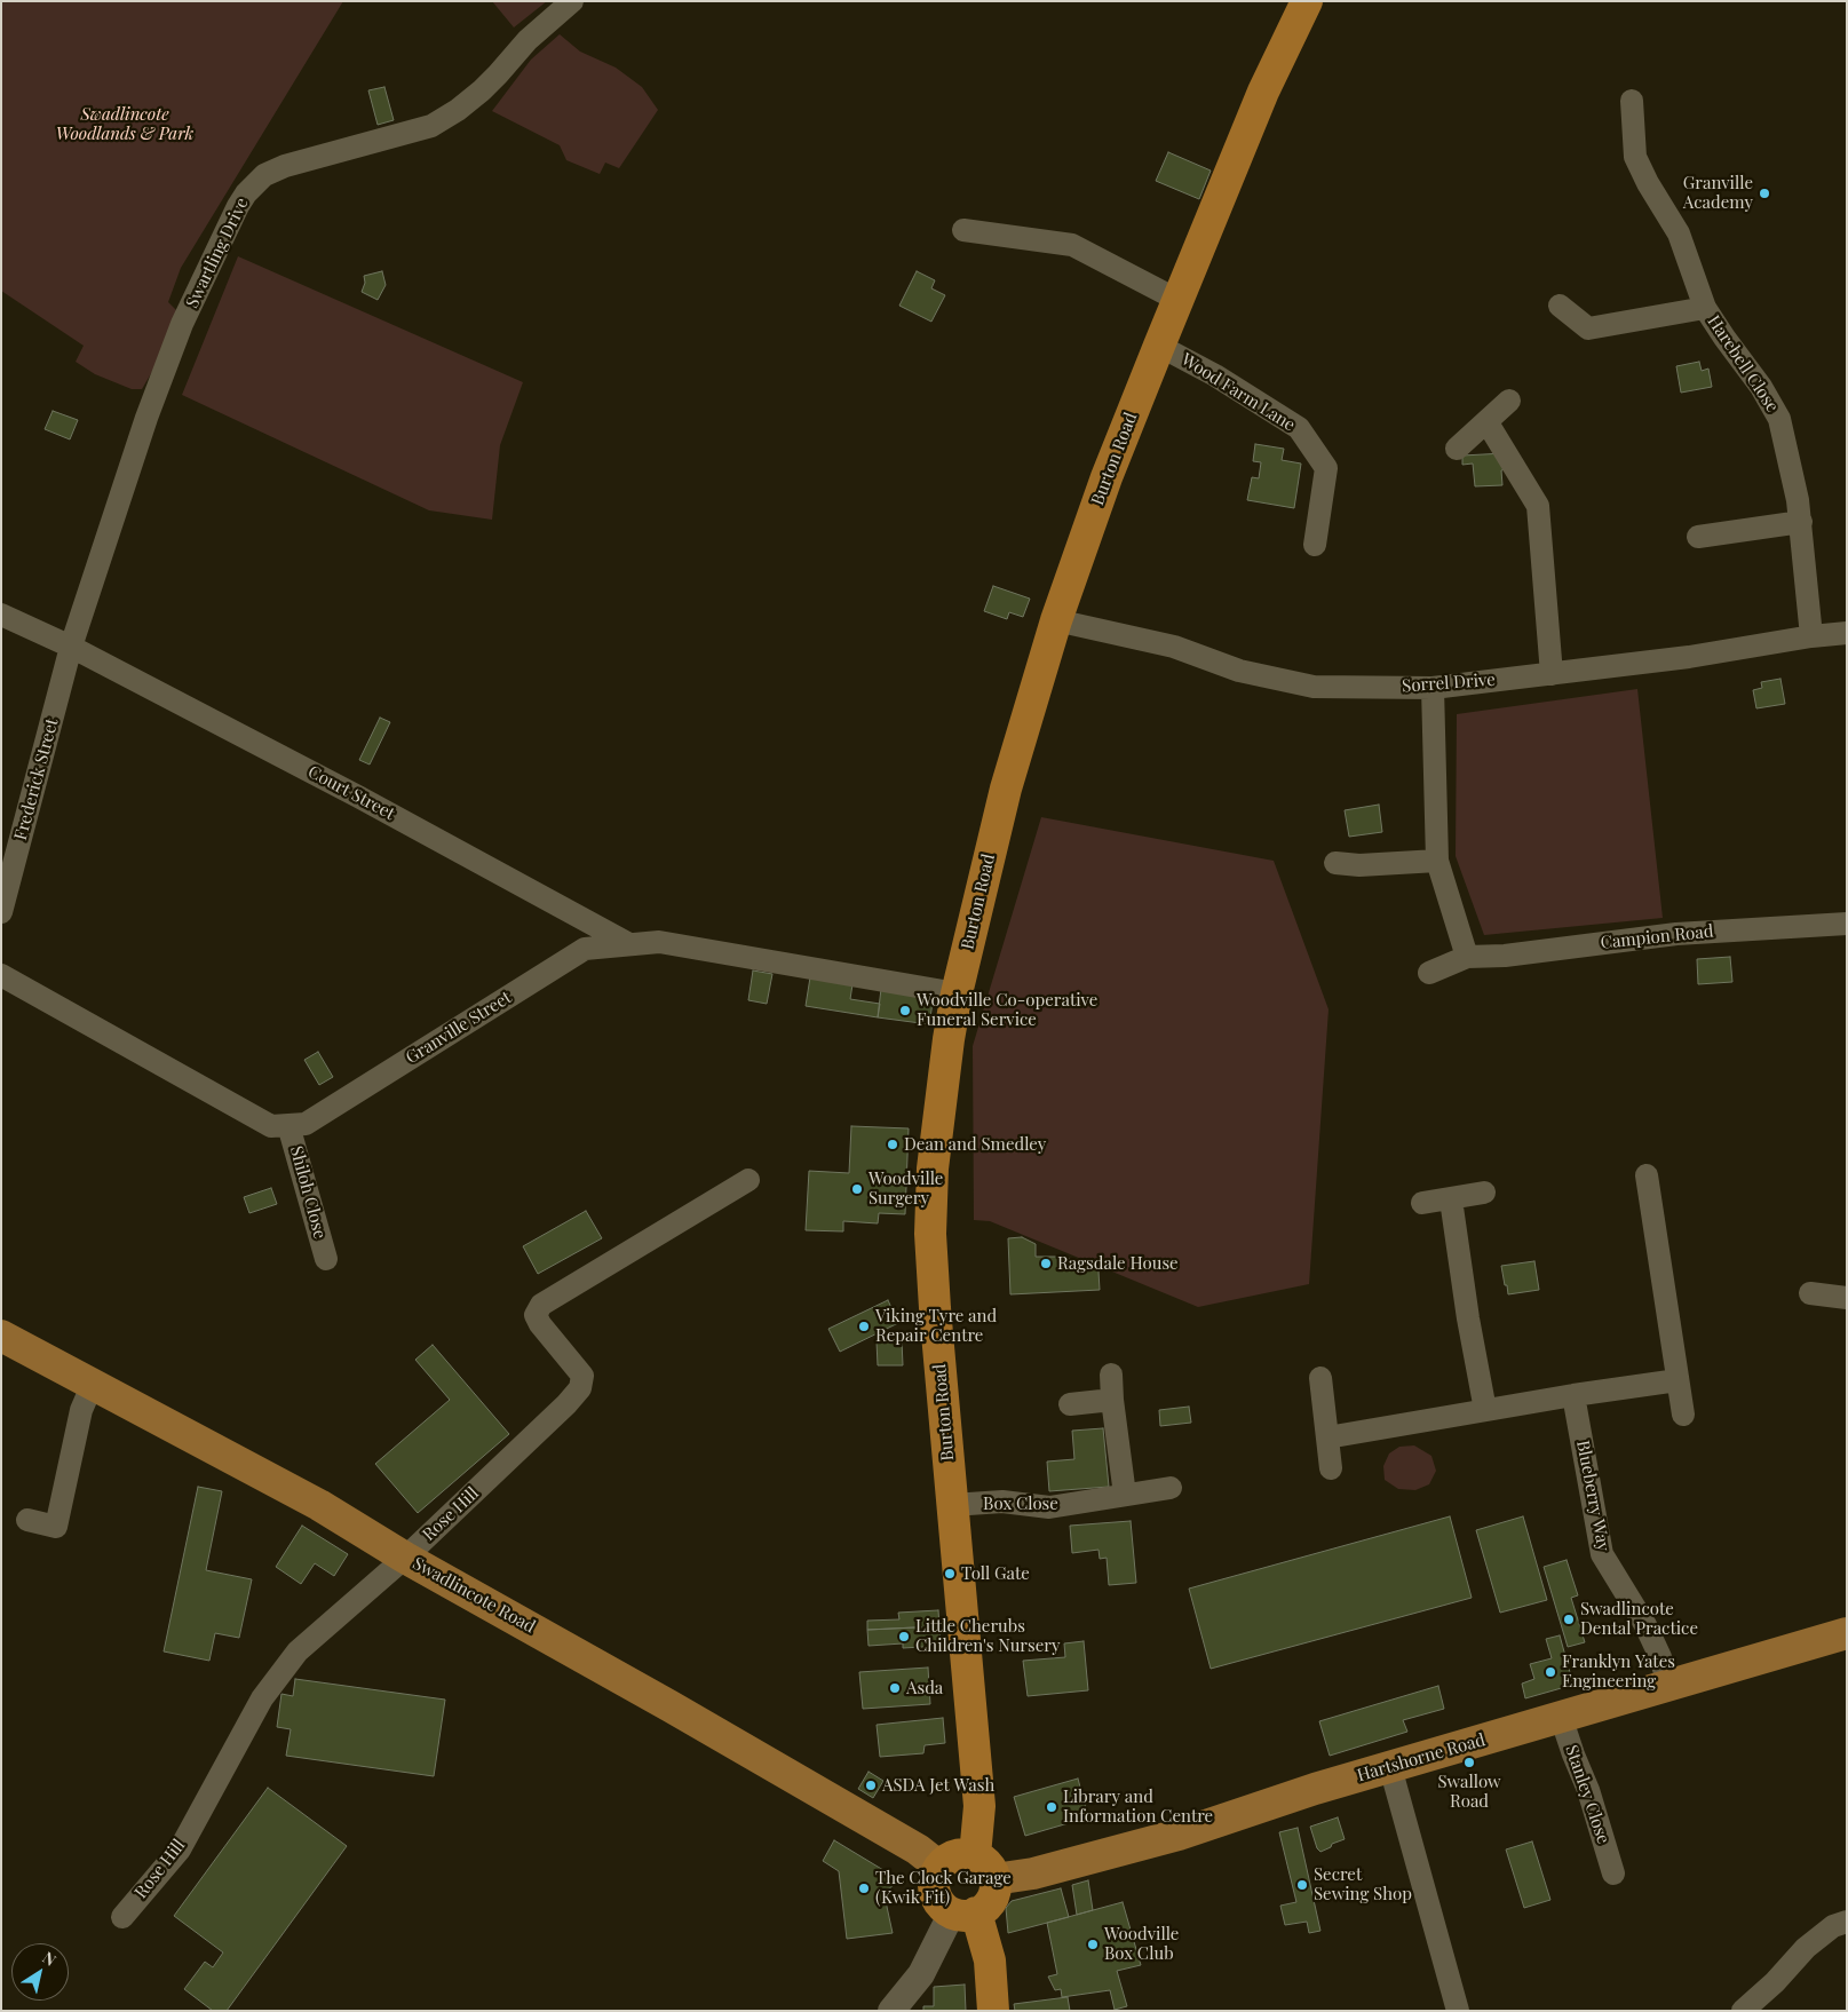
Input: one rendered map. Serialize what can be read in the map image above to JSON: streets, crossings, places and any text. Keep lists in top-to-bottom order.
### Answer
{
  "streets": {
    "highway": ["Burton Road"],
    "main road": ["Swadlincote Road", "Hartshorne Road"],
    "street": [
      "Swartling Drive",
      "Harebell Close",
      "Wood Farm Lane",
      "Sorrel Drive",
      "Frederick Street",
      "Court Street",
      "Campion Road",
      "Granville Street",
      "Shiloh Close",
      "Blueberry Way",
      "Box Close",
      "Rose Hill",
      "Stanley Close"
    ]
  },
  "crossings": [
    ["Swartling Drive", "Frederick Street"],
    ["Swartling Drive", "Court Street"],
    ["Harebell Close", "Sorrel Drive"],
    ["Wood Farm Lane", "Burton Road"],
    ["Burton Road", "Sorrel Drive"],
    ["Burton Road", "Granville Street"],
    ["Burton Road", "Box Close"],
    ["Burton Road", "Swadlincote Road"],
    ["Burton Road", "Hartshorne Road"],
    ["Frederick Street", "Court Street"],
    ["Court Street", "Granville Street"],
    ["Granville Street", "Shiloh Close"],
    ["Blueberry Way", "Hartshorne Road"],
    ["Rose Hill", "Swadlincote Road"],
    ["Swadlincote Road", "Hartshorne Road"],
    ["Hartshorne Road", "Stanley Close"]
  ],
  "parks": ["Swadlincote Woodlands & Park"],
  "places": [
    "Granville Academy",
    "Woodville Co-operative Funeral Service",
    "Dean and Smedley",
    "Woodville Surgery",
    "Ragsdale House",
    "Viking Tyre and Repair Centre",
    "Toll Gate",
    "Swadlincote Dental Practice",
    "Little Cherubs Children's Nursery",
    "Franklyn Yates Engineering",
    "Asda",
    "Swallow Road",
    "ASDA Jet Wash",
    "Library and Information Centre",
    "Secret Sewing Shop",
    "The Clock Garage (Kwik Fit)",
    "Woodville Box Club"
  ],
  "north": "top right"
}
